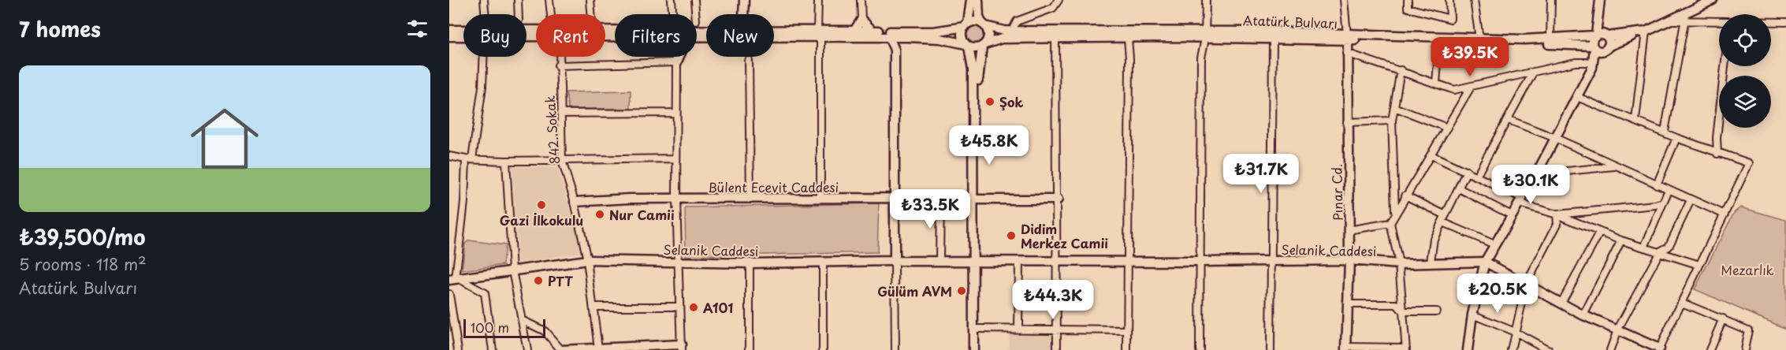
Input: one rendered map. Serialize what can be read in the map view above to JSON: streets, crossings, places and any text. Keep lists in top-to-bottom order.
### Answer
{
  "streets": {
    "main road": [
      "Atatürk Bulvarı",
      "Bülent Ecevit Caddesi",
      "Pınar Cd.",
      "Selanik Caddesi"
    ],
    "street": ["842. Sokak"]
  },
  "crossings": [
    ["Atatürk Bulvarı", "Pınar Cd."],
    ["842. Sokak", "Bülent Ecevit Caddesi"],
    ["842. Sokak", "Selanik Caddesi"],
    ["Pınar Cd.", "Selanik Caddesi"]
  ],
  "parks": ["Mezarlık"],
  "places": [
    "Şok",
    "Gazi İlkokulu",
    "Nur Camii",
    "Didim Merkez Camii",
    "PTT",
    "Gülüm AVM",
    "A101"
  ],
  "scale_bar": "100 m",
  "page": {
    "heading": "7 homes",
    "chip": [
      "Buy",
      "Rent",
      "Filters",
      "New"
    ],
    "price": [
      "₺39.5K",
      "₺45.8K",
      "₺31.7K",
      "₺30.1K",
      "₺33.5K",
      "₺20.5K",
      "₺44.3K"
    ],
    "list": [
      {
        "name": "₺39,500/mo",
        "note": "5 rooms · 118 m² · Atatürk Bulvarı"
      }
    ],
    "scale": "100 m"
  }
}
